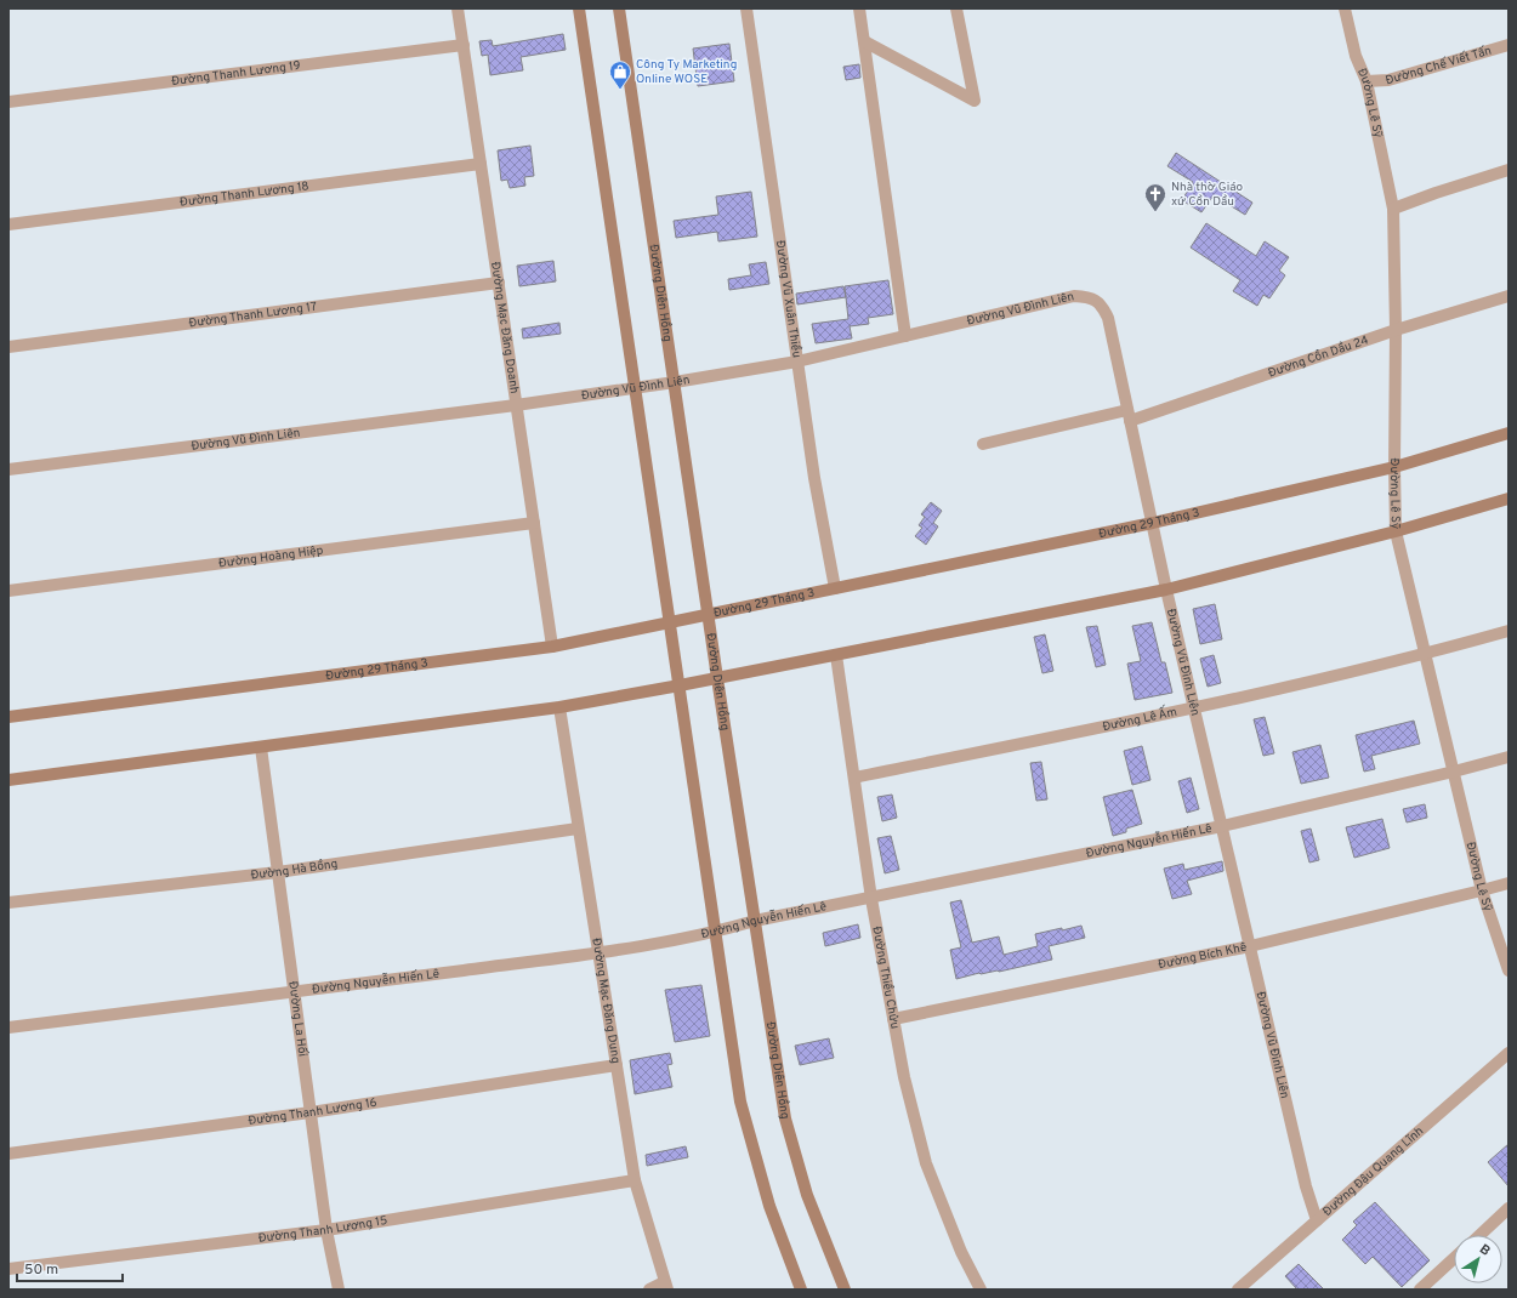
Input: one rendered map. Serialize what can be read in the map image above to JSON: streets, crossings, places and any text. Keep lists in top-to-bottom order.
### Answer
{
  "streets": {
    "street": [
      "Đường Chế Viết Tấn",
      "Đường Thanh Lương 19",
      "Đường Lê Sỹ",
      "Đường Thanh Lương 18",
      "Đường Diên Hồng",
      "Đường Vũ Xuân Thiều",
      "Đường Vũ Đình Liên",
      "Đường Thanh Lương 17",
      "Đường Mạc Đăng Doanh",
      "Đường Cồn Dầu 24",
      "Đường 29 Tháng 3",
      "Đường Hoàng Hiệp",
      "Đường Lê Ấm",
      "Đường Nguyễn Hiến Lê",
      "Đường Hà Bồng",
      "Đường Bích Khê",
      "Đường Thiều Chửu",
      "Đường Mạc Đăng Dung",
      "Đường La Hối",
      "Đường Thanh Lương 16",
      "Đường Đậu Quang Lĩnh",
      "Đường Thanh Lương 15"
    ]
  },
  "crossings": [
    ["Đường Chế Viết Tấn", "Đường Lê Sỹ"],
    ["Đường Thanh Lương 19", "Đường Mạc Đăng Doanh"],
    ["Đường Lê Sỹ", "Đường Cồn Dầu 24"],
    ["Đường Lê Sỹ", "Đường 29 Tháng 3"],
    ["Đường Lê Sỹ", "Đường Lê Ấm"],
    ["Đường Lê Sỹ", "Đường Nguyễn Hiến Lê"],
    ["Đường Lê Sỹ", "Đường Bích Khê"],
    ["Đường Thanh Lương 18", "Đường Mạc Đăng Doanh"],
    ["Đường Diên Hồng", "Đường Vũ Đình Liên"],
    ["Đường Diên Hồng", "Đường 29 Tháng 3"],
    ["Đường Diên Hồng", "Đường Nguyễn Hiến Lê"],
    ["Đường Vũ Xuân Thiều", "Đường Vũ Đình Liên"],
    ["Đường Vũ Xuân Thiều", "Đường 29 Tháng 3"],
    ["Đường Vũ Đình Liên", "Đường Mạc Đăng Doanh"],
    ["Đường Vũ Đình Liên", "Đường Cồn Dầu 24"],
    ["Đường Vũ Đình Liên", "Đường 29 Tháng 3"],
    ["Đường Vũ Đình Liên", "Đường Lê Ấm"],
    ["Đường Vũ Đình Liên", "Đường Nguyễn Hiến Lê"],
    ["Đường Vũ Đình Liên", "Đường Bích Khê"],
    ["Đường Vũ Đình Liên", "Đường Đậu Quang Lĩnh"],
    ["Đường Thanh Lương 17", "Đường Mạc Đăng Doanh"],
    ["Đường Mạc Đăng Doanh", "Đường 29 Tháng 3"],
    ["Đường Mạc Đăng Doanh", "Đường Hoàng Hiệp"],
    ["Đường Lê Ấm", "Đường Thiều Chửu"],
    ["Đường Nguyễn Hiến Lê", "Đường Thiều Chửu"],
    ["Đường Nguyễn Hiến Lê", "Đường Mạc Đăng Dung"],
    ["Đường Nguyễn Hiến Lê", "Đường La Hối"],
    ["Đường Hà Bồng", "Đường Mạc Đăng Dung"],
    ["Đường Hà Bồng", "Đường La Hối"],
    ["Đường Bích Khê", "Đường Thiều Chửu"],
    ["Đường Mạc Đăng Dung", "Đường Thanh Lương 16"],
    ["Đường Mạc Đăng Dung", "Đường Thanh Lương 15"],
    ["Đường La Hối", "Đường Thanh Lương 16"],
    ["Đường La Hối", "Đường Thanh Lương 15"]
  ],
  "places": {
    "shop": ["Công Ty Marketing Online WOSE"],
    "church": ["Nhà thờ Giáo xứ Cồn Dầu"]
  },
  "scale_bar": "50 m",
  "north": "top right"
}
